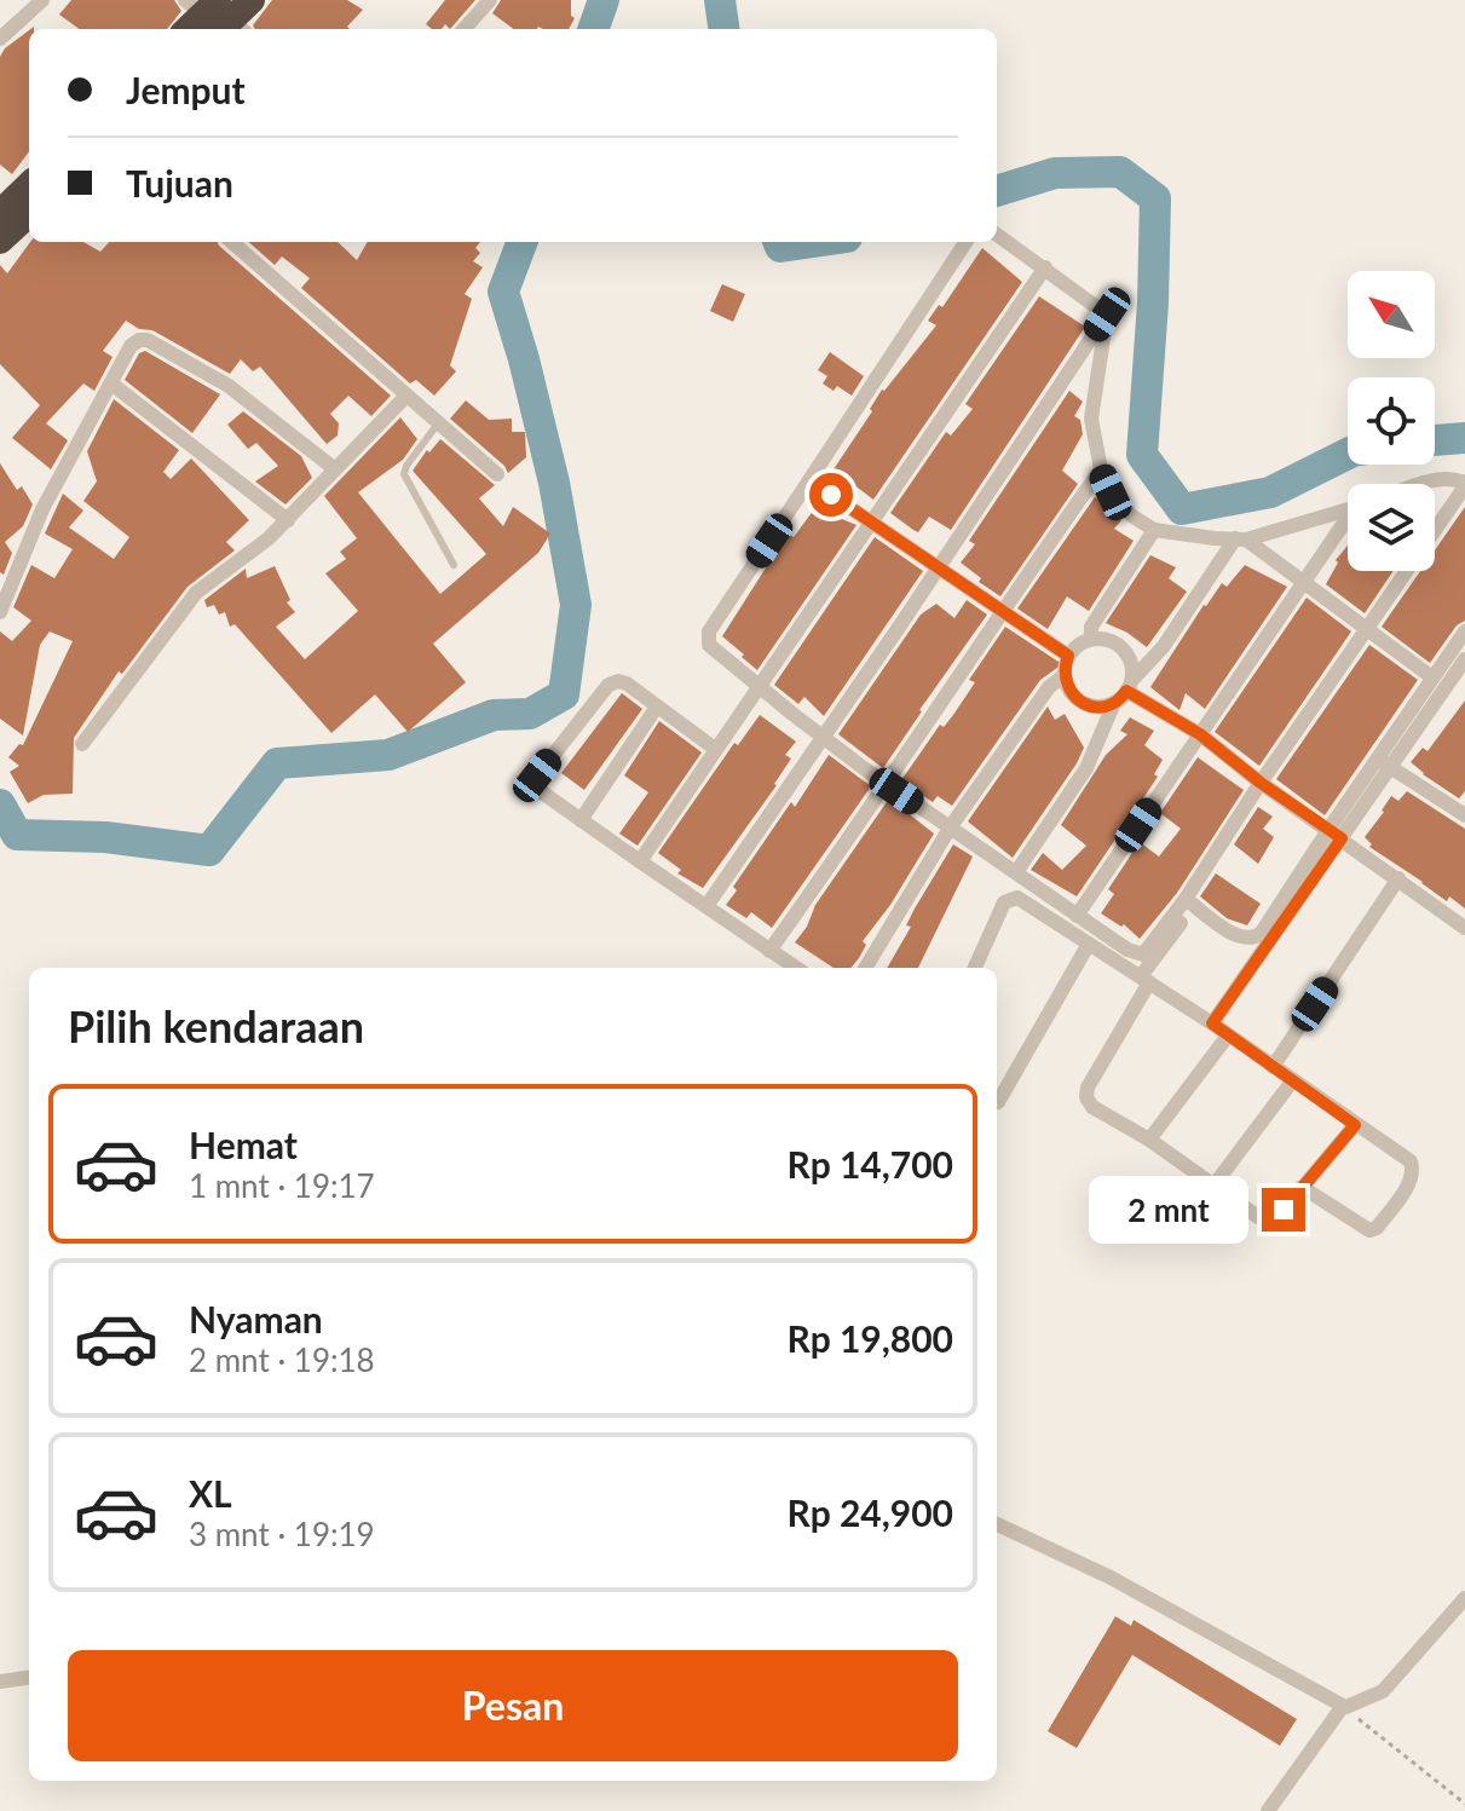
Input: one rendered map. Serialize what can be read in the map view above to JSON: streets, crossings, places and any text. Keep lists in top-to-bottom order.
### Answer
{
  "north": "top left",
  "page": {
    "banner": ["Jemput", "Tujuan"],
    "heading": "Pilih kendaraan",
    "list": [
      {
        "name": "Hemat",
        "note": "1 mnt · 19:17",
        "value": "Rp 14,700"
      },
      {
        "name": "Nyaman",
        "note": "2 mnt · 19:18",
        "value": "Rp 19,800"
      },
      {
        "name": "XL",
        "note": "3 mnt · 19:19",
        "value": "Rp 24,900"
      }
    ],
    "bubble": "2 mnt",
    "buttons": "Pesan"
  }
}
